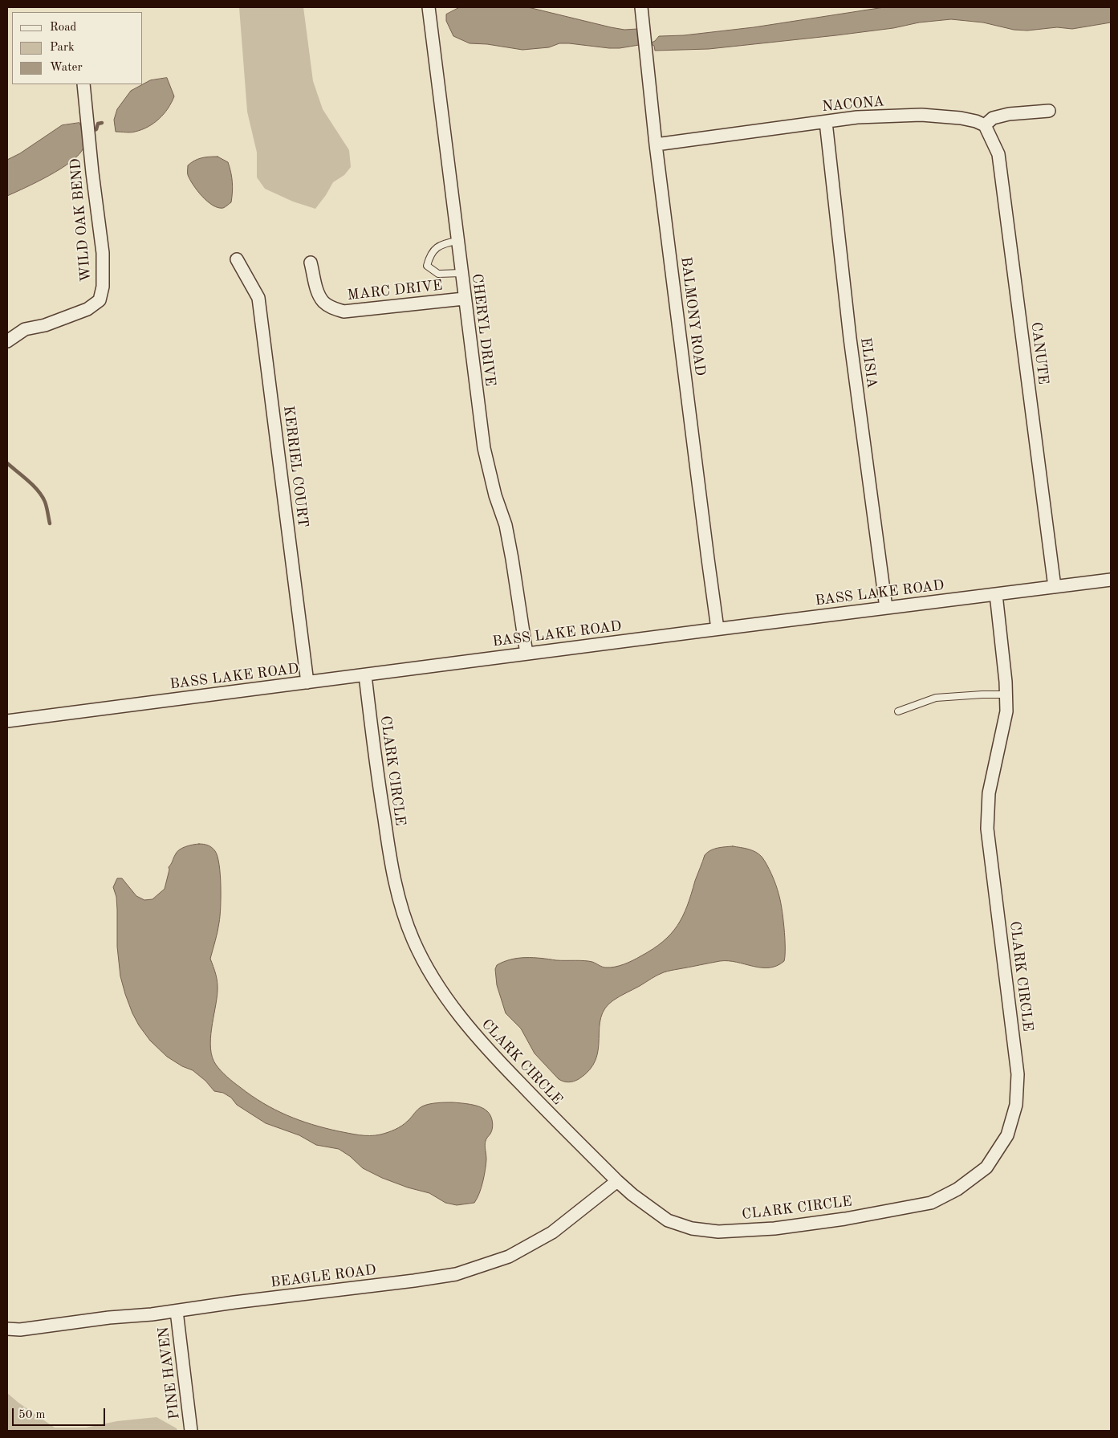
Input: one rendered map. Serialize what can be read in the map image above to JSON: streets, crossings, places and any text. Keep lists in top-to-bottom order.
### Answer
{
  "streets": {
    "street": [
      "NACONA",
      "WILD OAK BEND",
      "MARC DRIVE",
      "BALMONY ROAD",
      "CHERYL DRIVE",
      "CANUTE",
      "ELISIA",
      "KERRIEL COURT",
      "BASS LAKE ROAD",
      "CLARK CIRCLE",
      "BEAGLE ROAD",
      "PINE HAVEN"
    ]
  },
  "crossings": [
    ["NACONA", "BALMONY ROAD"],
    ["NACONA", "CANUTE"],
    ["NACONA", "ELISIA"],
    ["MARC DRIVE", "CHERYL DRIVE"],
    ["BALMONY ROAD", "BASS LAKE ROAD"],
    ["CHERYL DRIVE", "BASS LAKE ROAD"],
    ["CANUTE", "BASS LAKE ROAD"],
    ["ELISIA", "BASS LAKE ROAD"],
    ["KERRIEL COURT", "BASS LAKE ROAD"],
    ["BASS LAKE ROAD", "CLARK CIRCLE"],
    ["CLARK CIRCLE", "BEAGLE ROAD"],
    ["BEAGLE ROAD", "PINE HAVEN"]
  ],
  "legend": ["Road", "Park", "Water"],
  "scale_bar": "50 m"
}
